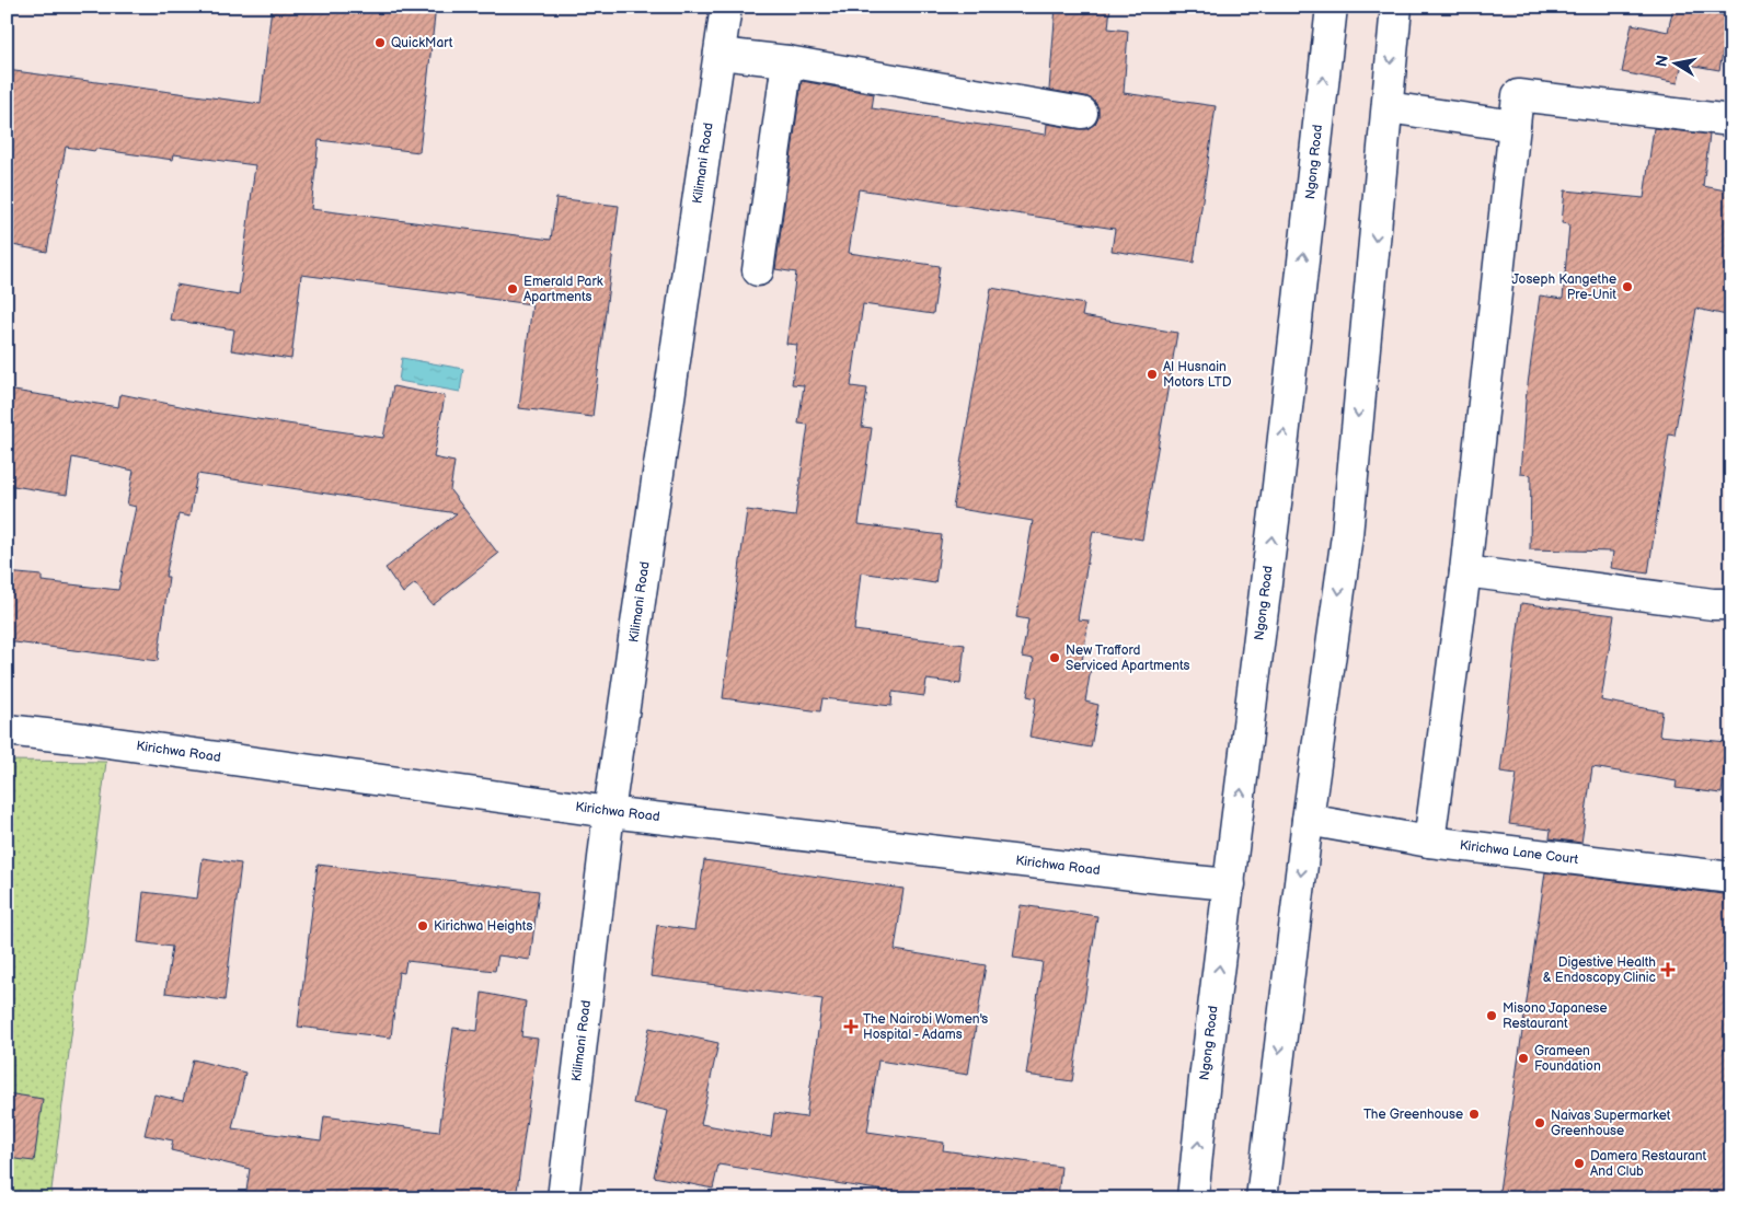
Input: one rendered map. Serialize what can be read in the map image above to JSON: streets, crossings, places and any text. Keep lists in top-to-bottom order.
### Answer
{
  "streets": {
    "street": [
      "Ngong Road",
      "Kilimani Road",
      "Kirichwa Road",
      "Kirichwa Lane Court"
    ]
  },
  "crossings": [
    ["Ngong Road", "Kirichwa Road"],
    ["Kilimani Road", "Kirichwa Road"]
  ],
  "places": {
    "other": [
      "QuickMart",
      "Joseph Kangethe Pre-Unit",
      "Emerald Park Apartments",
      "Al Husnain Motors LTD",
      "New Trafford Serviced Apartments",
      "Kirichwa Heights",
      "Misono Japanese Restaurant",
      "Grameen Foundation",
      "The Greenhouse",
      "Naivas Supermarket Greenhouse",
      "Damera Restaurant And Club"
    ],
    "health": ["Digestive Health & Endoscopy Clinic", "The Nairobi Women's Hospital - Adams"]
  },
  "north": "left"
}
